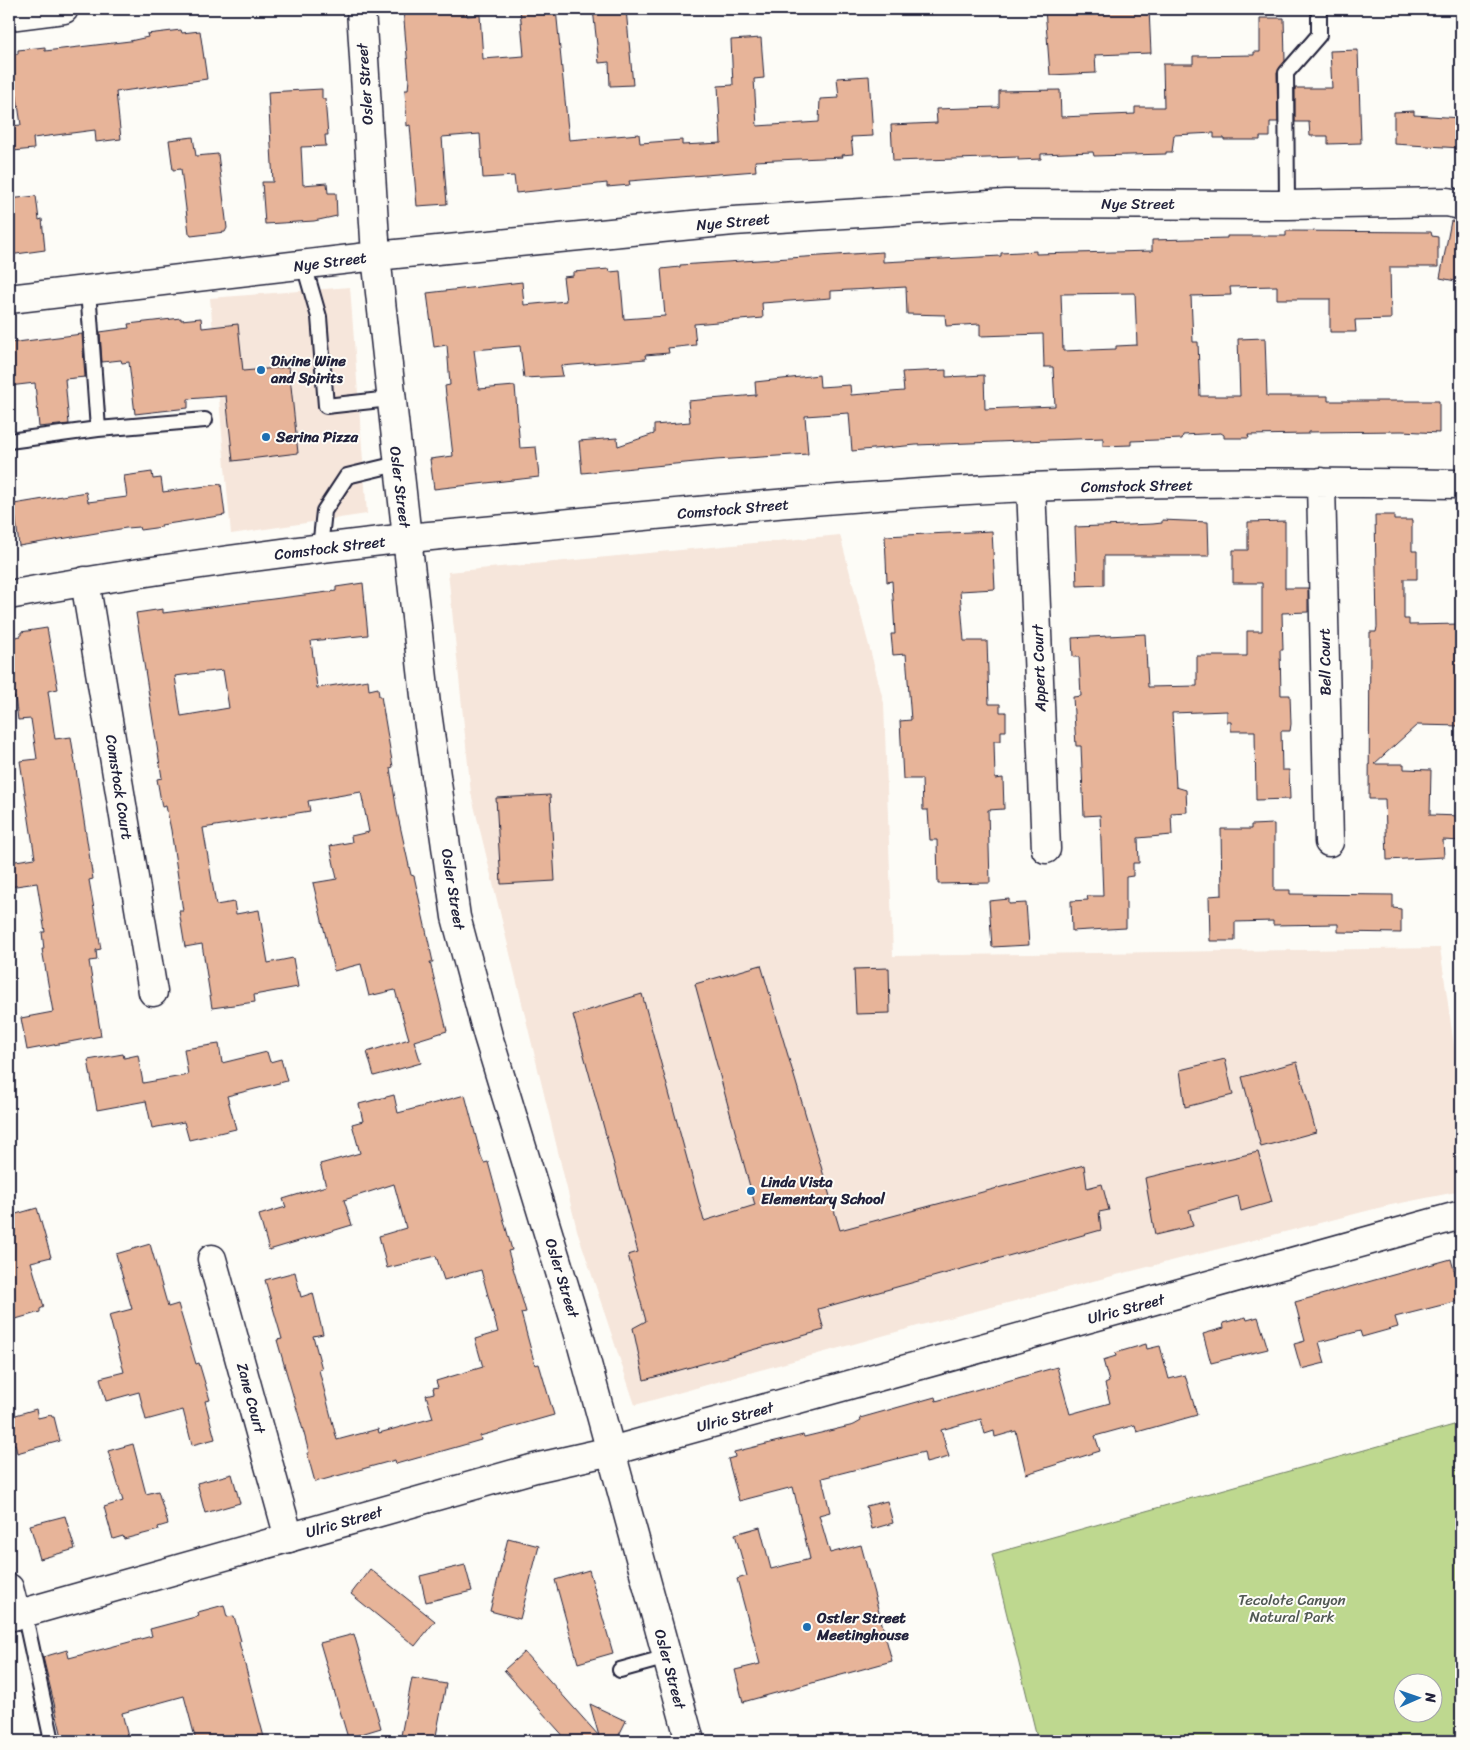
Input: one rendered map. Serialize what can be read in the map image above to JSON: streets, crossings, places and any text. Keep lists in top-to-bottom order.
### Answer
{
  "streets": {
    "street": [
      "Osler Street",
      "Nye Street",
      "Comstock Street",
      "Bell Court",
      "Appert Court",
      "Comstock Court",
      "Ulric Street",
      "Zane Court"
    ]
  },
  "crossings": [
    ["Osler Street", "Nye Street"],
    ["Osler Street", "Comstock Street"],
    ["Osler Street", "Ulric Street"],
    ["Comstock Street", "Bell Court"],
    ["Comstock Street", "Appert Court"],
    ["Comstock Street", "Comstock Court"],
    ["Ulric Street", "Zane Court"]
  ],
  "parks": ["Tecolote Canyon Natural Park"],
  "places": [
    "Divine Wine and Spirits",
    "Serina Pizza",
    "Linda Vista Elementary School",
    "Ostler Street Meetinghouse"
  ],
  "north": "right"
}
